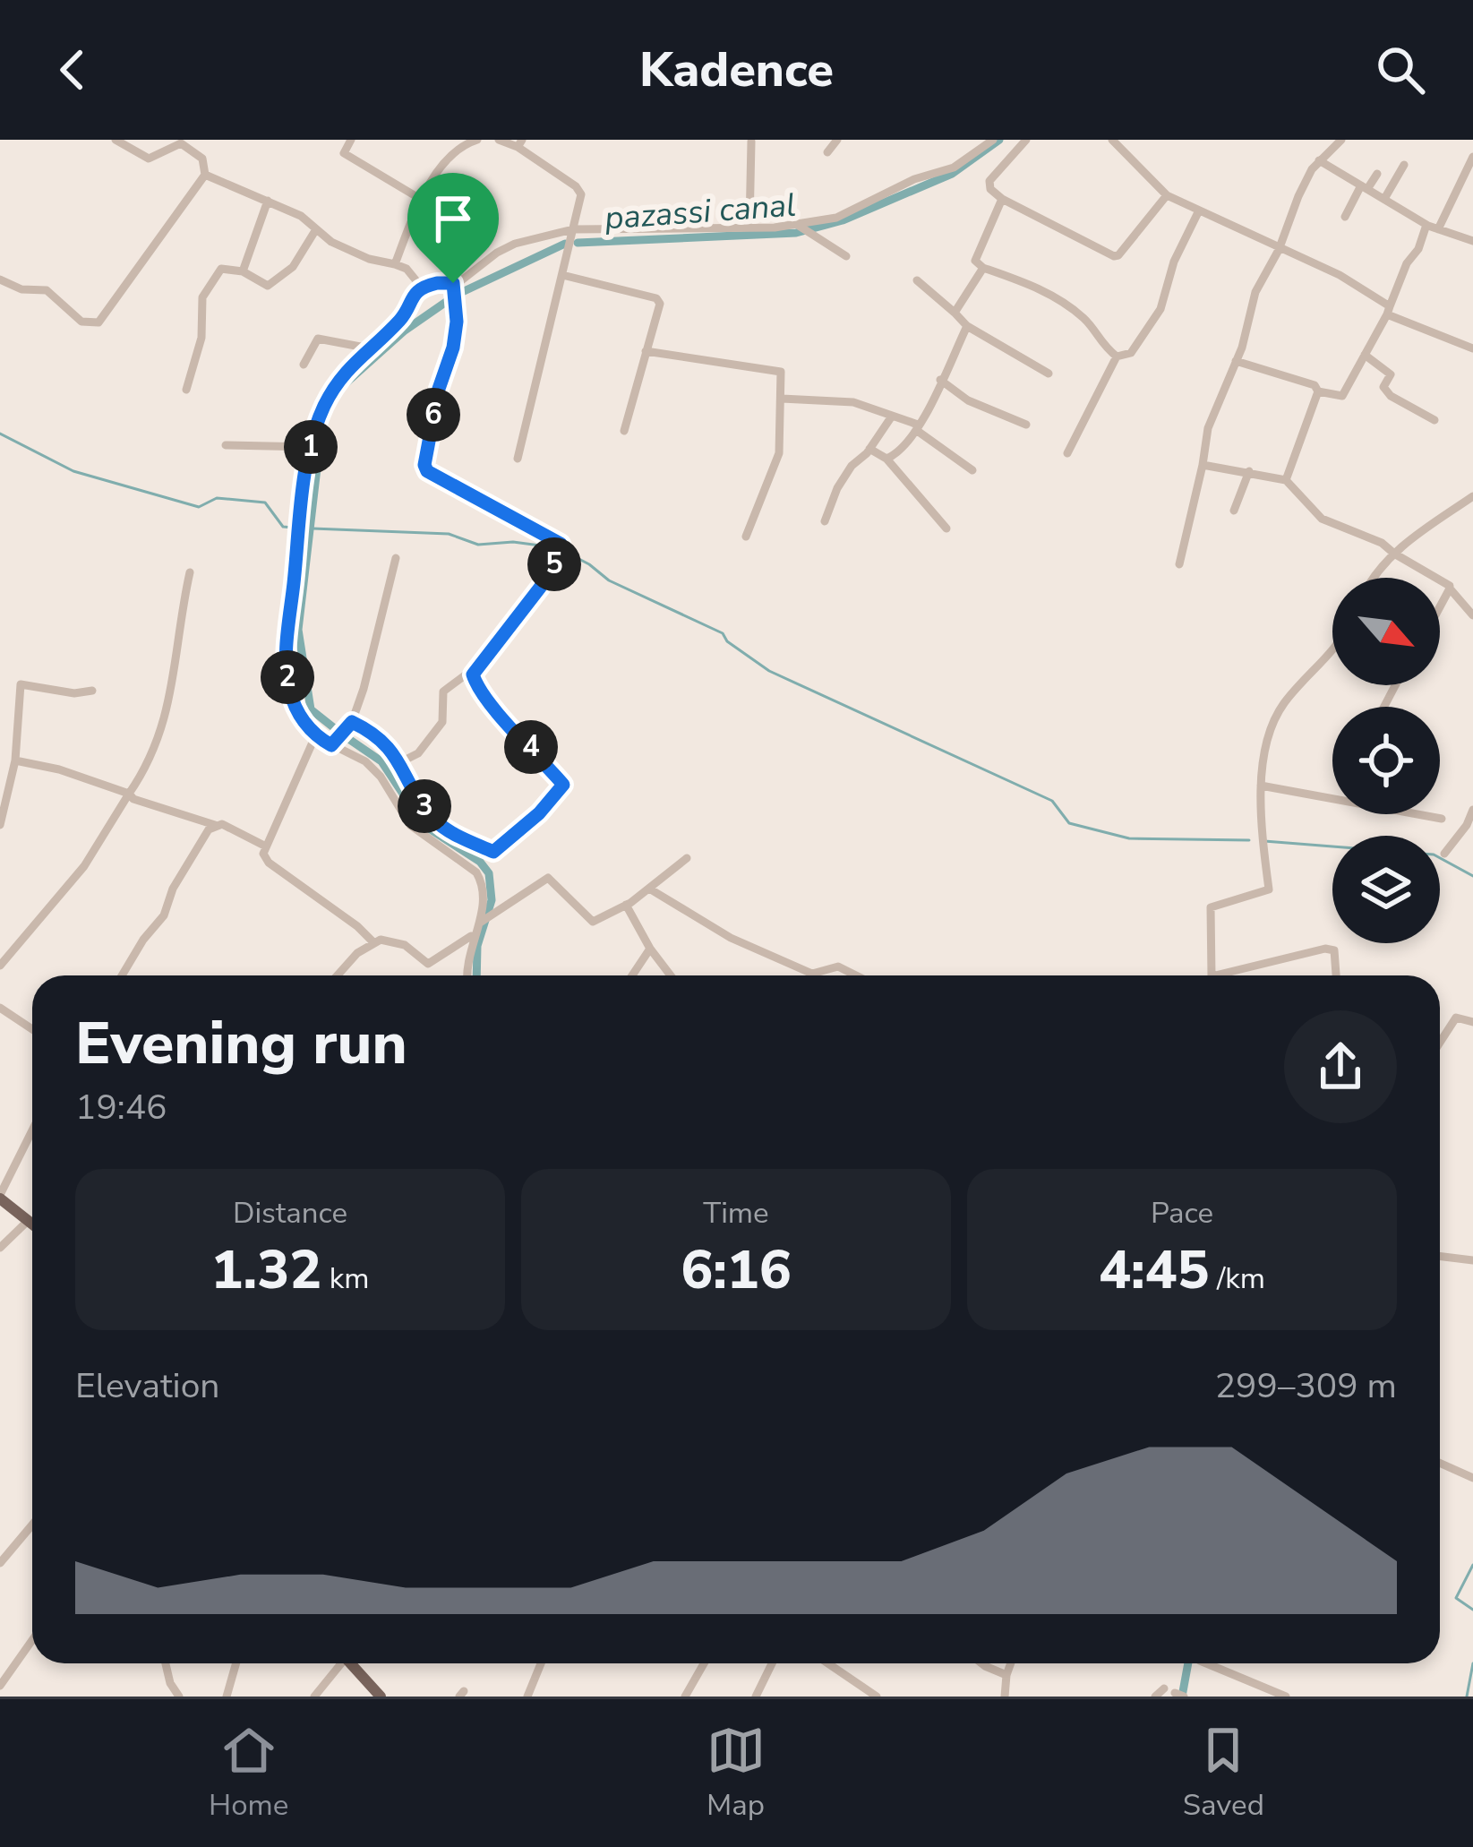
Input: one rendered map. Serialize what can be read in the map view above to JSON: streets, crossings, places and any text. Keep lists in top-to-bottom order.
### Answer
{
  "water": ["pazassi canal"],
  "north": "bottom right",
  "page": {
    "header": "Kadence",
    "pins": [
      "6",
      "1",
      "5",
      "2",
      "4",
      "3"
    ],
    "heading": ["Evening run", "19:46"],
    "stats": [
      ["Distance", "1.32 km"],
      ["Time", "6:16"],
      ["Pace", "4:45 /km"]
    ],
    "chart": ["Elevation", "299–309 m"],
    "tabs": ["Home", "Map", "Saved"]
  }
}
